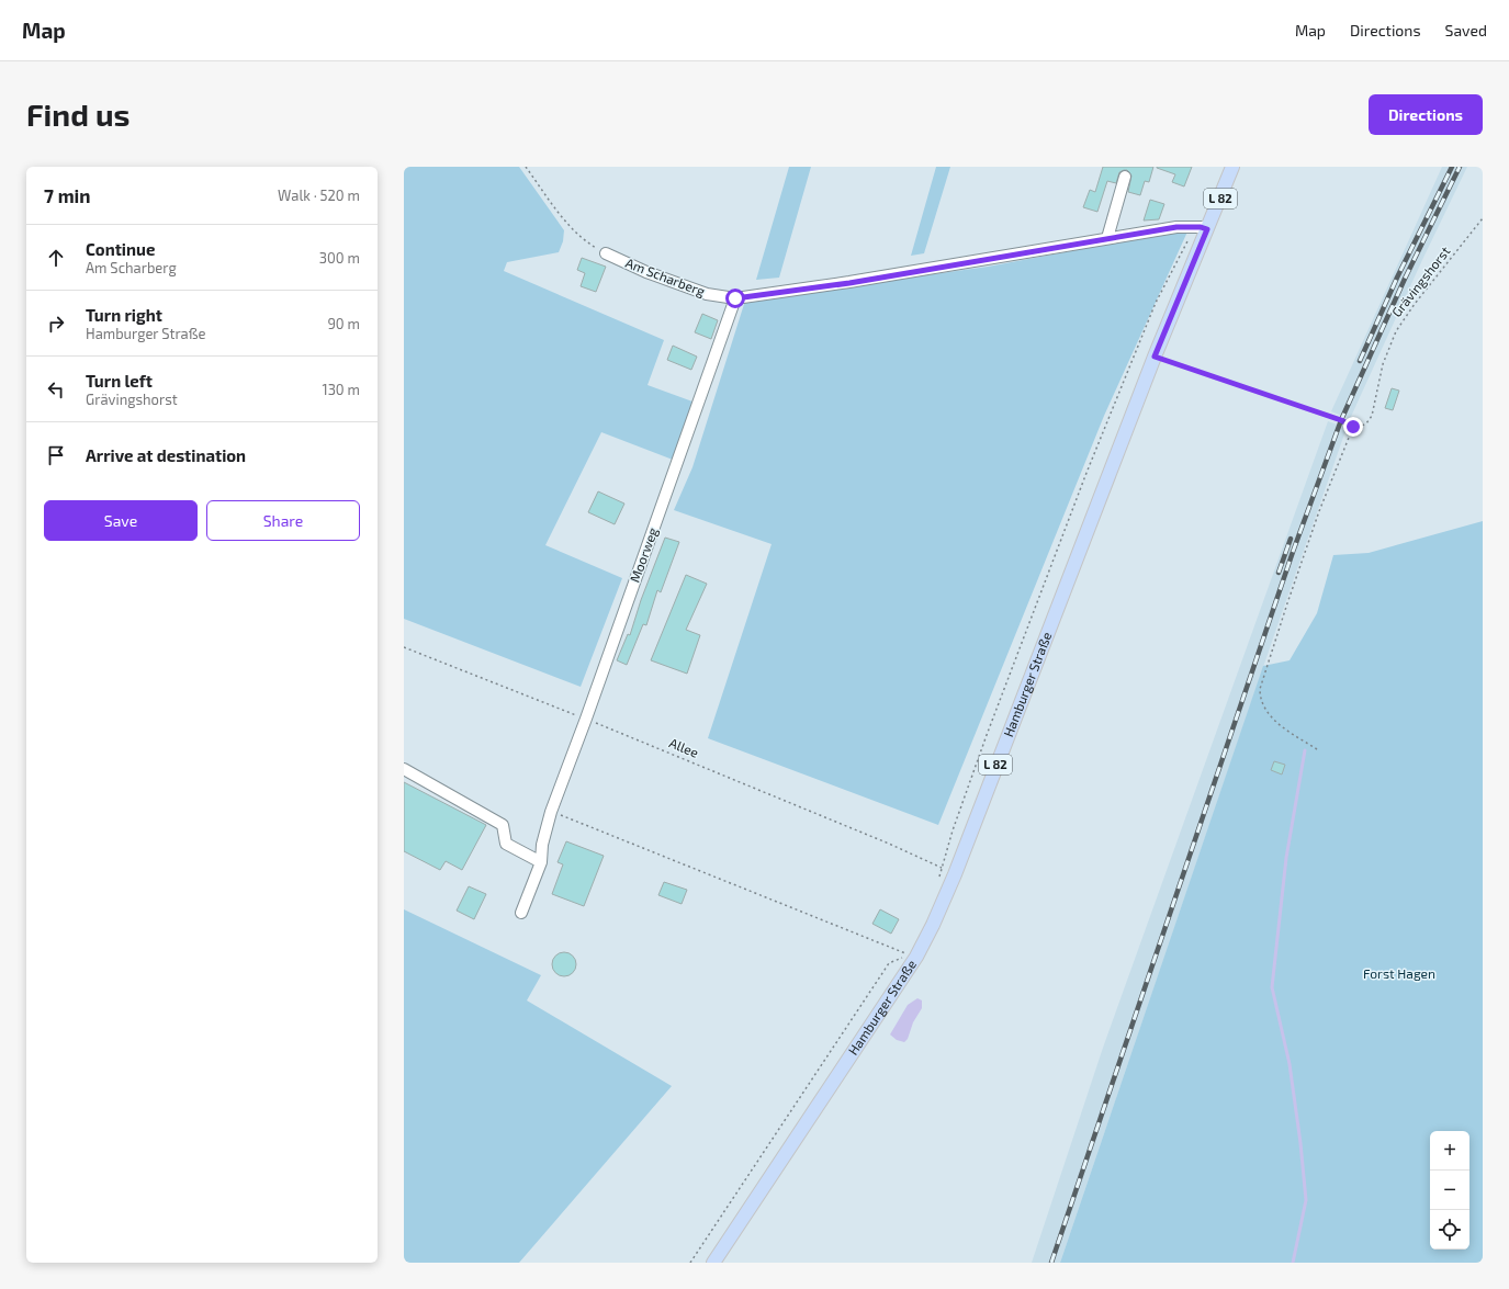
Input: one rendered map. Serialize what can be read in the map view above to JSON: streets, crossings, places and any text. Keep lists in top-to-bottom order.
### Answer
{
  "streets": {
    "main road": ["L 82", "Hamburger Straße"],
    "street": ["Am Scharberg", "Moorweg"],
    "path": ["Grävingshorst", "Allee"]
  },
  "crossings": [
    ["Am Scharberg", "Moorweg"],
    ["Am Scharberg", "Hamburger Straße"],
    ["Moorweg", "Allee"]
  ],
  "parks": ["Forst Hagen"],
  "page": {
    "header": "Map",
    "nav": ["Map", "Directions", "Saved"],
    "buttons": [
      "Directions",
      ["Save", "Share"]
    ],
    "title": "Find us",
    "heading": ["7 min", "Walk · 520 m"],
    "list": [
      ["Continue", "Am Scharberg", "300 m"],
      ["Turn right", "Hamburger Straße", "90 m"],
      ["Turn left", "Grävingshorst", "130 m"],
      "Arrive at destination"
    ],
    "map_buttons": ["+", "−"]
  }
}
